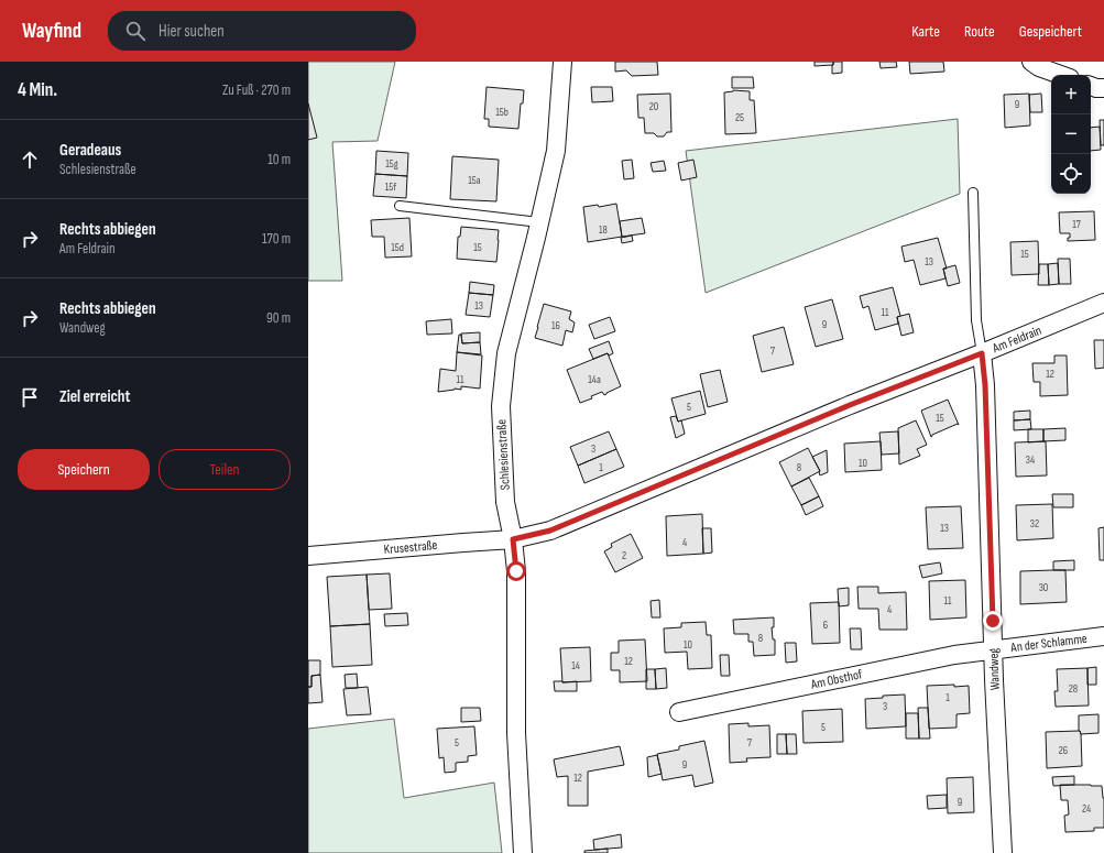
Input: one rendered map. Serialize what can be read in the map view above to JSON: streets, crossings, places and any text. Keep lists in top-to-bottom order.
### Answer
{
  "streets": {
    "street": [
      "Am Feldrain",
      "Schlesienstraße",
      "Krusestraße",
      "An der Schlamme",
      "Wandweg",
      "Am Obsthof"
    ]
  },
  "crossings": [
    ["Am Feldrain", "Schlesienstraße"],
    ["Am Feldrain", "Krusestraße"],
    ["Am Feldrain", "Wandweg"],
    ["Schlesienstraße", "Krusestraße"],
    ["An der Schlamme", "Wandweg"],
    ["An der Schlamme", "Am Obsthof"],
    ["Wandweg", "Am Obsthof"]
  ],
  "house_numbers": [
    "9",
    "20",
    "15b",
    "25",
    "15g",
    "15a",
    "15f",
    "17",
    "18",
    "15d",
    "15",
    "15",
    "13",
    "13",
    "11",
    "9",
    "16",
    "7",
    "12",
    "11",
    "14a",
    "5",
    "15",
    "3",
    "34",
    "10",
    "1",
    "8",
    "32",
    "13",
    "4",
    "2",
    "30",
    "11",
    "4",
    "6",
    "8",
    "10",
    "12",
    "14",
    "28",
    "1",
    "3",
    "5",
    "5",
    "7",
    "26",
    "9",
    "12",
    "9",
    "24"
  ],
  "page": {
    "header": "Wayfind",
    "search": "Hier suchen",
    "nav": ["Karte", "Route", "Gespeichert"],
    "heading": ["4 Min.", "Zu Fuß · 270 m"],
    "map_buttons": ["+", "−"],
    "list": [
      ["Geradeaus", "Schlesienstraße", "10 m"],
      ["Rechts abbiegen", "Am Feldrain", "170 m"],
      ["Rechts abbiegen", "Wandweg", "90 m"],
      "Ziel erreicht"
    ],
    "buttons": ["Speichern", "Teilen"]
  }
}
